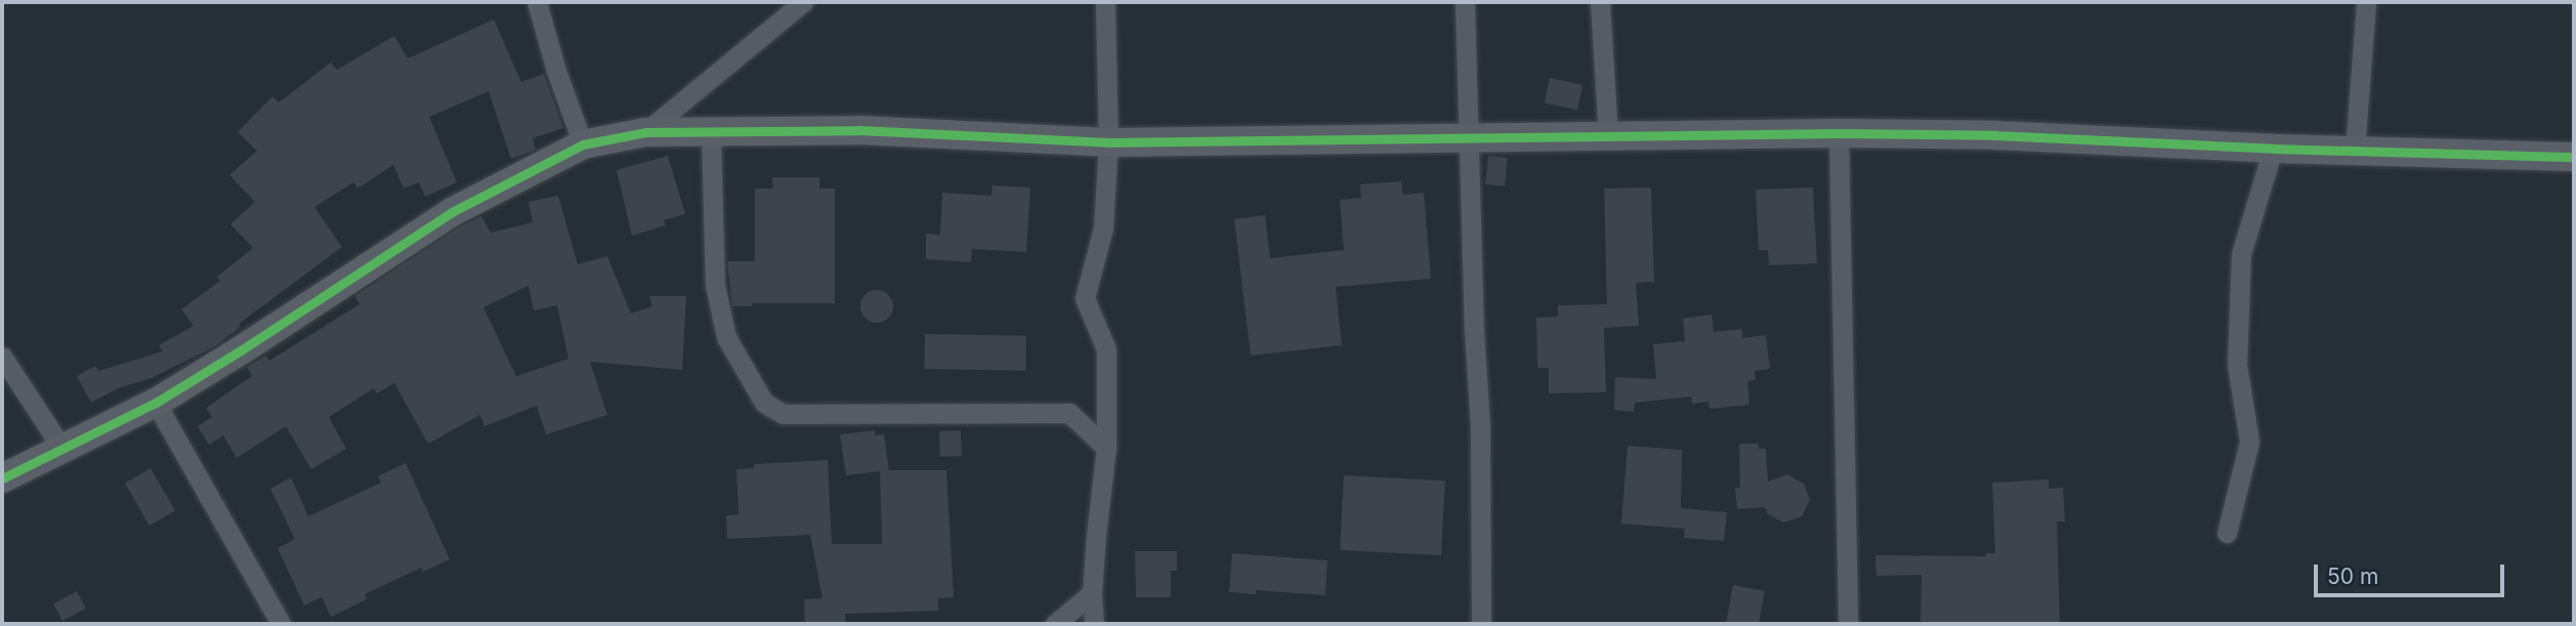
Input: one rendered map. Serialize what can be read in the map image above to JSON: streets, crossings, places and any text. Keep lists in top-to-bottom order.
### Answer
{
  "scale_bar": "50 m"
}
